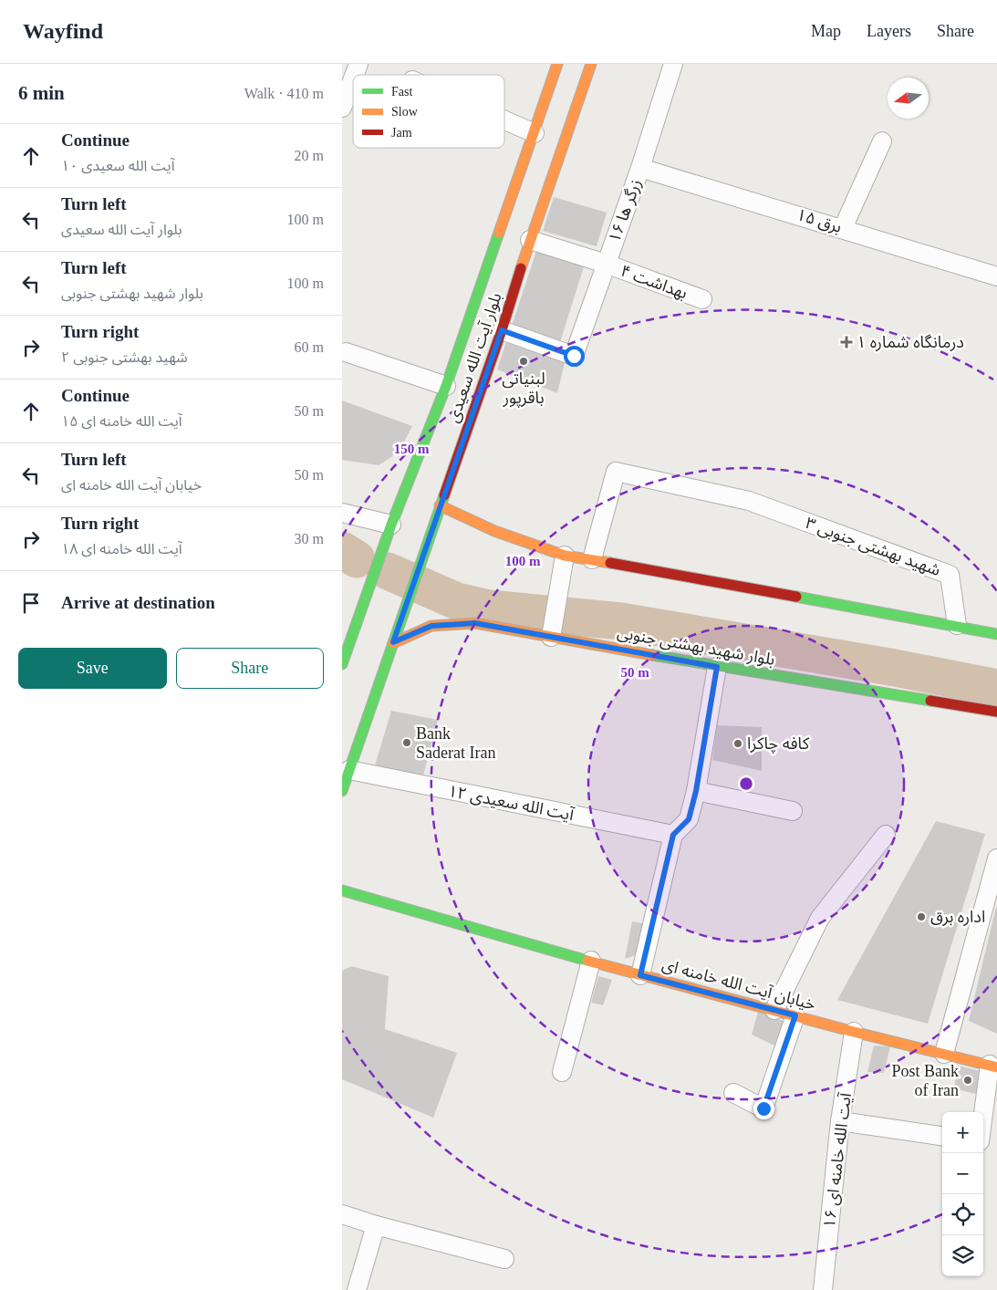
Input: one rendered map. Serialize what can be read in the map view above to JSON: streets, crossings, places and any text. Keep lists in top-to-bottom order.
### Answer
{
  "streets": {
    "main road": ["بلوار آیت الله سعیدی", "بلوار شهید بهشتی جنوبی", "خیابان آیت الله خامنه ای"],
    "street": [
      "زرگر ها ۱۶",
      "برق ۱۵",
      "بهداشت ۴",
      "شهید بهشتی جنوبی ۳",
      "آیت الله سعیدی ۱۲",
      "آیت الله خامنه ای ۱۶"
    ]
  },
  "crossings": [
    ["زرگر ها ۱۶", "برق ۱۵"],
    ["زرگر ها ۱۶", "بهداشت ۴"],
    ["زرگر ها ۱۶", "بلوار آیت الله سعیدی"],
    ["بهداشت ۴", "بلوار آیت الله سعیدی"],
    ["بلوار آیت الله سعیدی", "بلوار شهید بهشتی جنوبی"],
    ["بلوار آیت الله سعیدی", "آیت الله سعیدی ۱۲"],
    ["خیابان آیت الله خامنه ای", "آیت الله خامنه ای ۱۶"]
  ],
  "places": {
    "health": ["درمانگاه شماره ۱"],
    "other": [
      "لبنیاتی باقرپور",
      "Bank Saderat Iran",
      "کافه چاکرا",
      "اداره برق",
      "Post Bank of Iran"
    ]
  },
  "legend": ["Fast", "Slow", "Jam"],
  "north": "left",
  "page": {
    "header": "Wayfind",
    "nav": ["Map", "Layers", "Share"],
    "heading": ["6 min", "Walk · 410 m"],
    "list": [
      ["Continue", "آیت الله سعیدی ۱۰", "20 m"],
      ["Turn left", "بلوار آیت الله سعیدی", "100 m"],
      ["Turn left", "بلوار شهید بهشتی جنوبی", "100 m"],
      ["Turn right", "شهید بهشتی جنوبی ۲", "60 m"],
      ["Continue", "آیت الله خامنه ای ۱۵", "50 m"],
      ["Turn left", "خیابان آیت الله خامنه ای", "50 m"],
      ["Turn right", "آیت الله خامنه ای ۱۸", "30 m"],
      "Arrive at destination"
    ],
    "buttons": ["Save", "Share"],
    "map_buttons": ["+", "−"]
  },
  "rings": ["150 m", "100 m", "50 m"]
}
